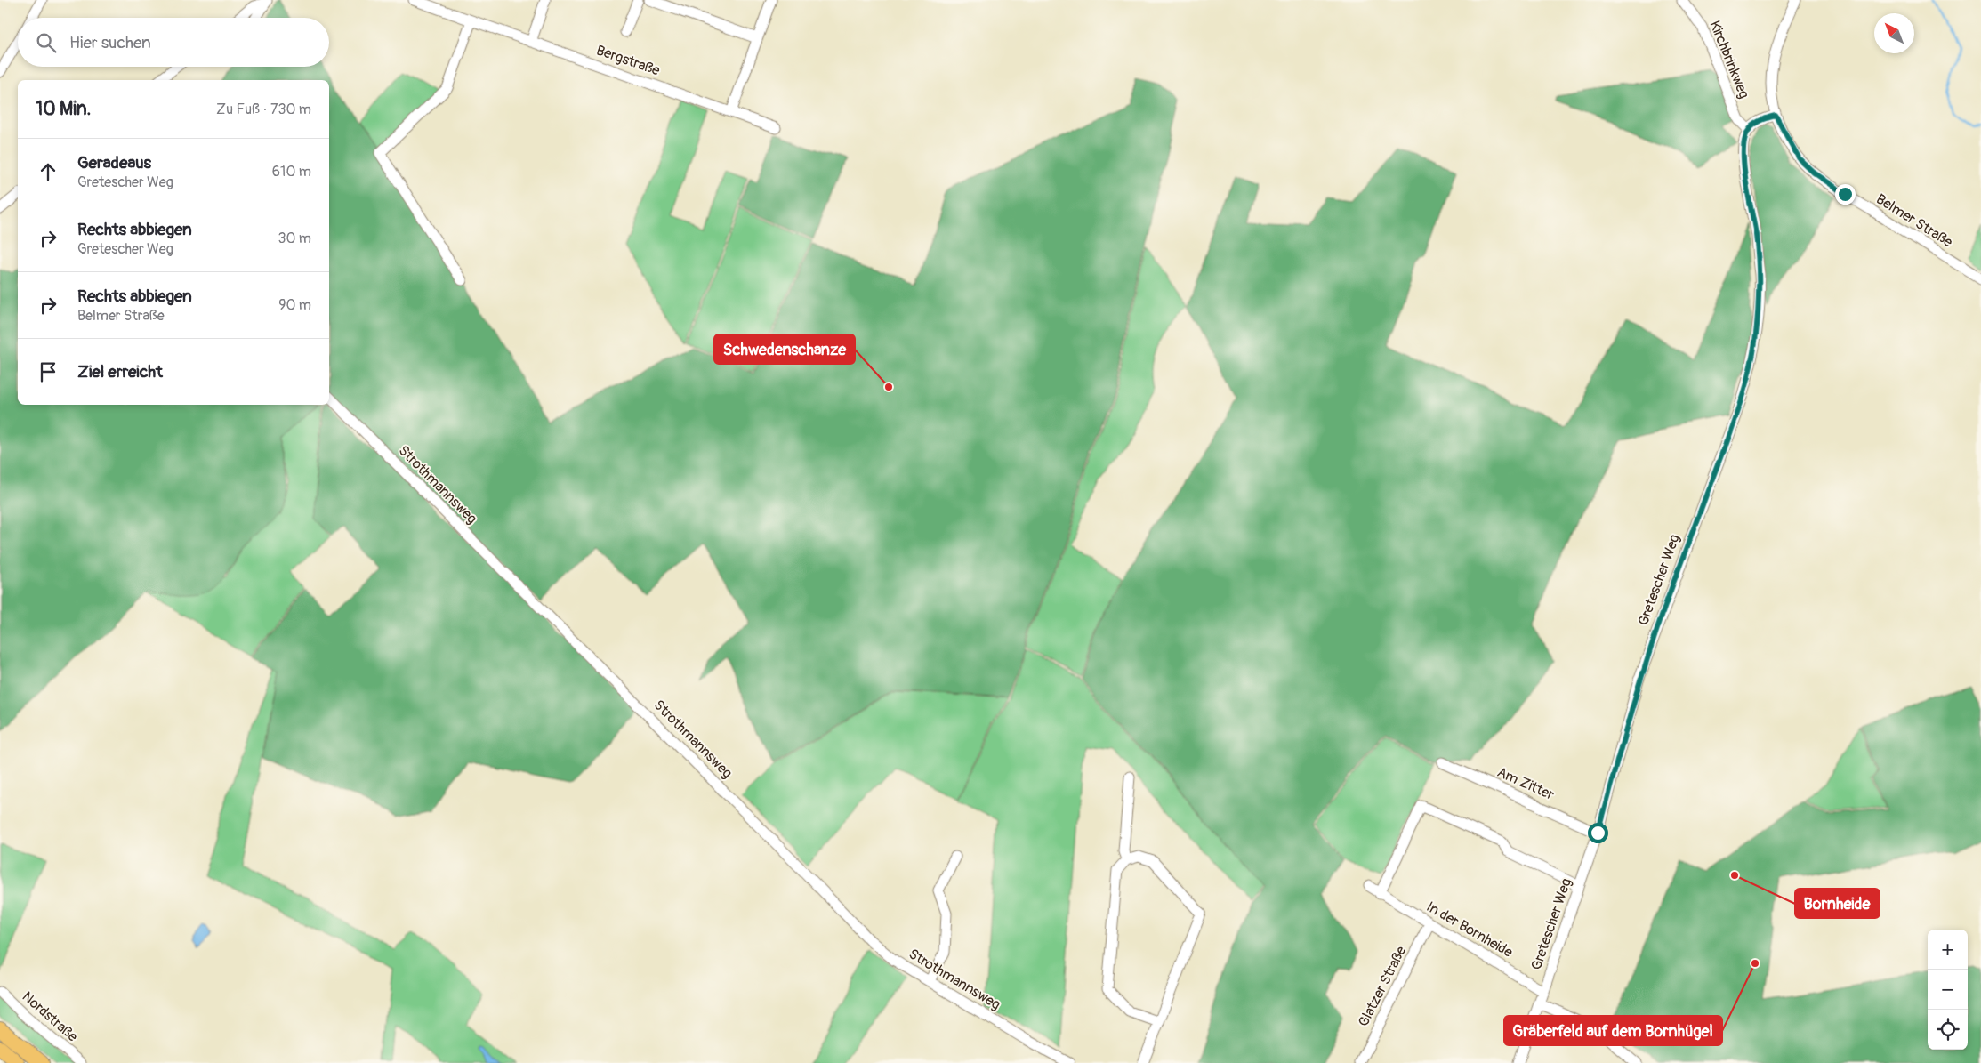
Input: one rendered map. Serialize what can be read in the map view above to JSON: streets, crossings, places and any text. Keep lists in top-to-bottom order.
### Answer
{
  "streets": {
    "street": [
      "Kirchbrinkweg",
      "Bergstraße",
      "Belmer Straße",
      "Strothmannsweg",
      "Gretescher Weg",
      "Am Zitter",
      "In der Bornheide",
      "Glatzer Straße",
      "Nordstraße"
    ]
  },
  "crossings": [
    ["Kirchbrinkweg", "Gretescher Weg"],
    ["Gretescher Weg", "Am Zitter"],
    ["Gretescher Weg", "In der Bornheide"],
    ["In der Bornheide", "Glatzer Straße"]
  ],
  "places": ["Schwedenschanze", "Bornheide", "Gräberfeld auf dem Bornhügel"],
  "north": "top left",
  "page": {
    "search": "Hier suchen",
    "heading": ["10 Min.", "Zu Fuß · 730 m"],
    "list": [
      ["Geradeaus", "Gretescher Weg", "610 m"],
      ["Rechts abbiegen", "Gretescher Weg", "30 m"],
      ["Rechts abbiegen", "Belmer Straße", "90 m"],
      "Ziel erreicht"
    ],
    "map_buttons": ["+", "−"]
  }
}
